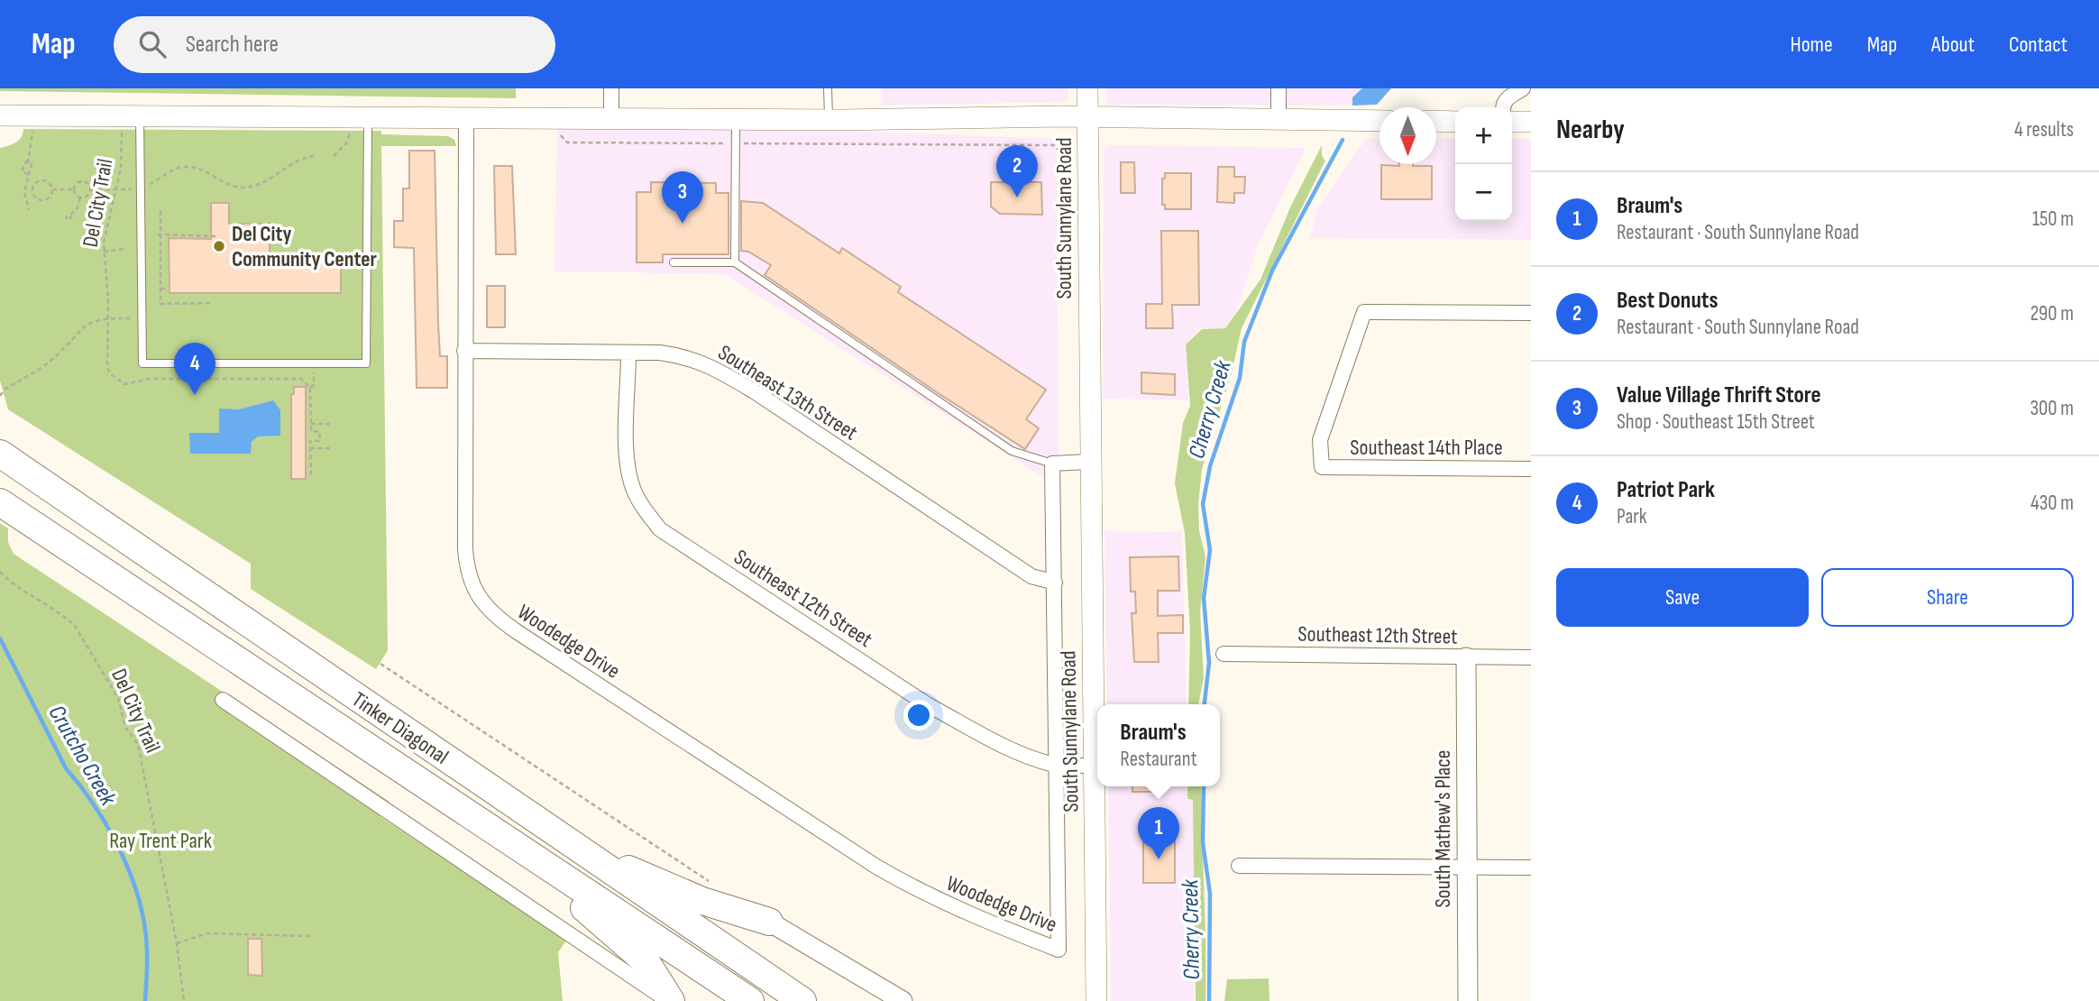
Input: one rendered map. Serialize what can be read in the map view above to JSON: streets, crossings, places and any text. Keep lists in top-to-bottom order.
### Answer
{
  "streets": {
    "highway": ["Tinker Diagonal"],
    "main road": ["South Sunnylane Road"],
    "street": [
      "Southeast 13th Street",
      "Southeast 14th Place",
      "Southeast 12th Street",
      "Woodedge Drive",
      "South Mathew's Place"
    ],
    "path": ["Del City Trail"]
  },
  "crossings": [
    ["South Sunnylane Road", "Southeast 13th Street"],
    ["South Sunnylane Road", "Southeast 12th Street"],
    ["South Sunnylane Road", "Woodedge Drive"],
    ["Southeast 13th Street", "Southeast 12th Street"],
    ["Southeast 13th Street", "Woodedge Drive"],
    ["Southeast 12th Street", "South Mathew's Place"]
  ],
  "water": ["Cherry Creek", "Crutcho Creek"],
  "parks": ["Ray Trent Park"],
  "places": ["Del City Community Center"],
  "north": "bottom",
  "page": {
    "header": "Map",
    "search": "Search here",
    "nav": [
      "Home",
      "Map",
      "About",
      "Contact"
    ],
    "heading": ["Nearby", "4 results"],
    "map_buttons": ["+", "−"],
    "pins": [
      "2",
      "3",
      "4",
      "1"
    ],
    "list": [
      {
        "mark": "1",
        "name": "Braum's",
        "note": "Restaurant · South Sunnylane Road",
        "value": "150 m"
      },
      {
        "mark": "2",
        "name": "Best Donuts",
        "note": "Restaurant · South Sunnylane Road",
        "value": "290 m"
      },
      {
        "mark": "3",
        "name": "Value Village Thrift Store",
        "note": "Shop · Southeast 15th Street",
        "value": "300 m"
      },
      {
        "mark": "4",
        "name": "Patriot Park",
        "note": "Park",
        "value": "430 m"
      }
    ],
    "buttons": ["Save", "Share"],
    "popup": ["Braum's", "Restaurant"]
  }
}
